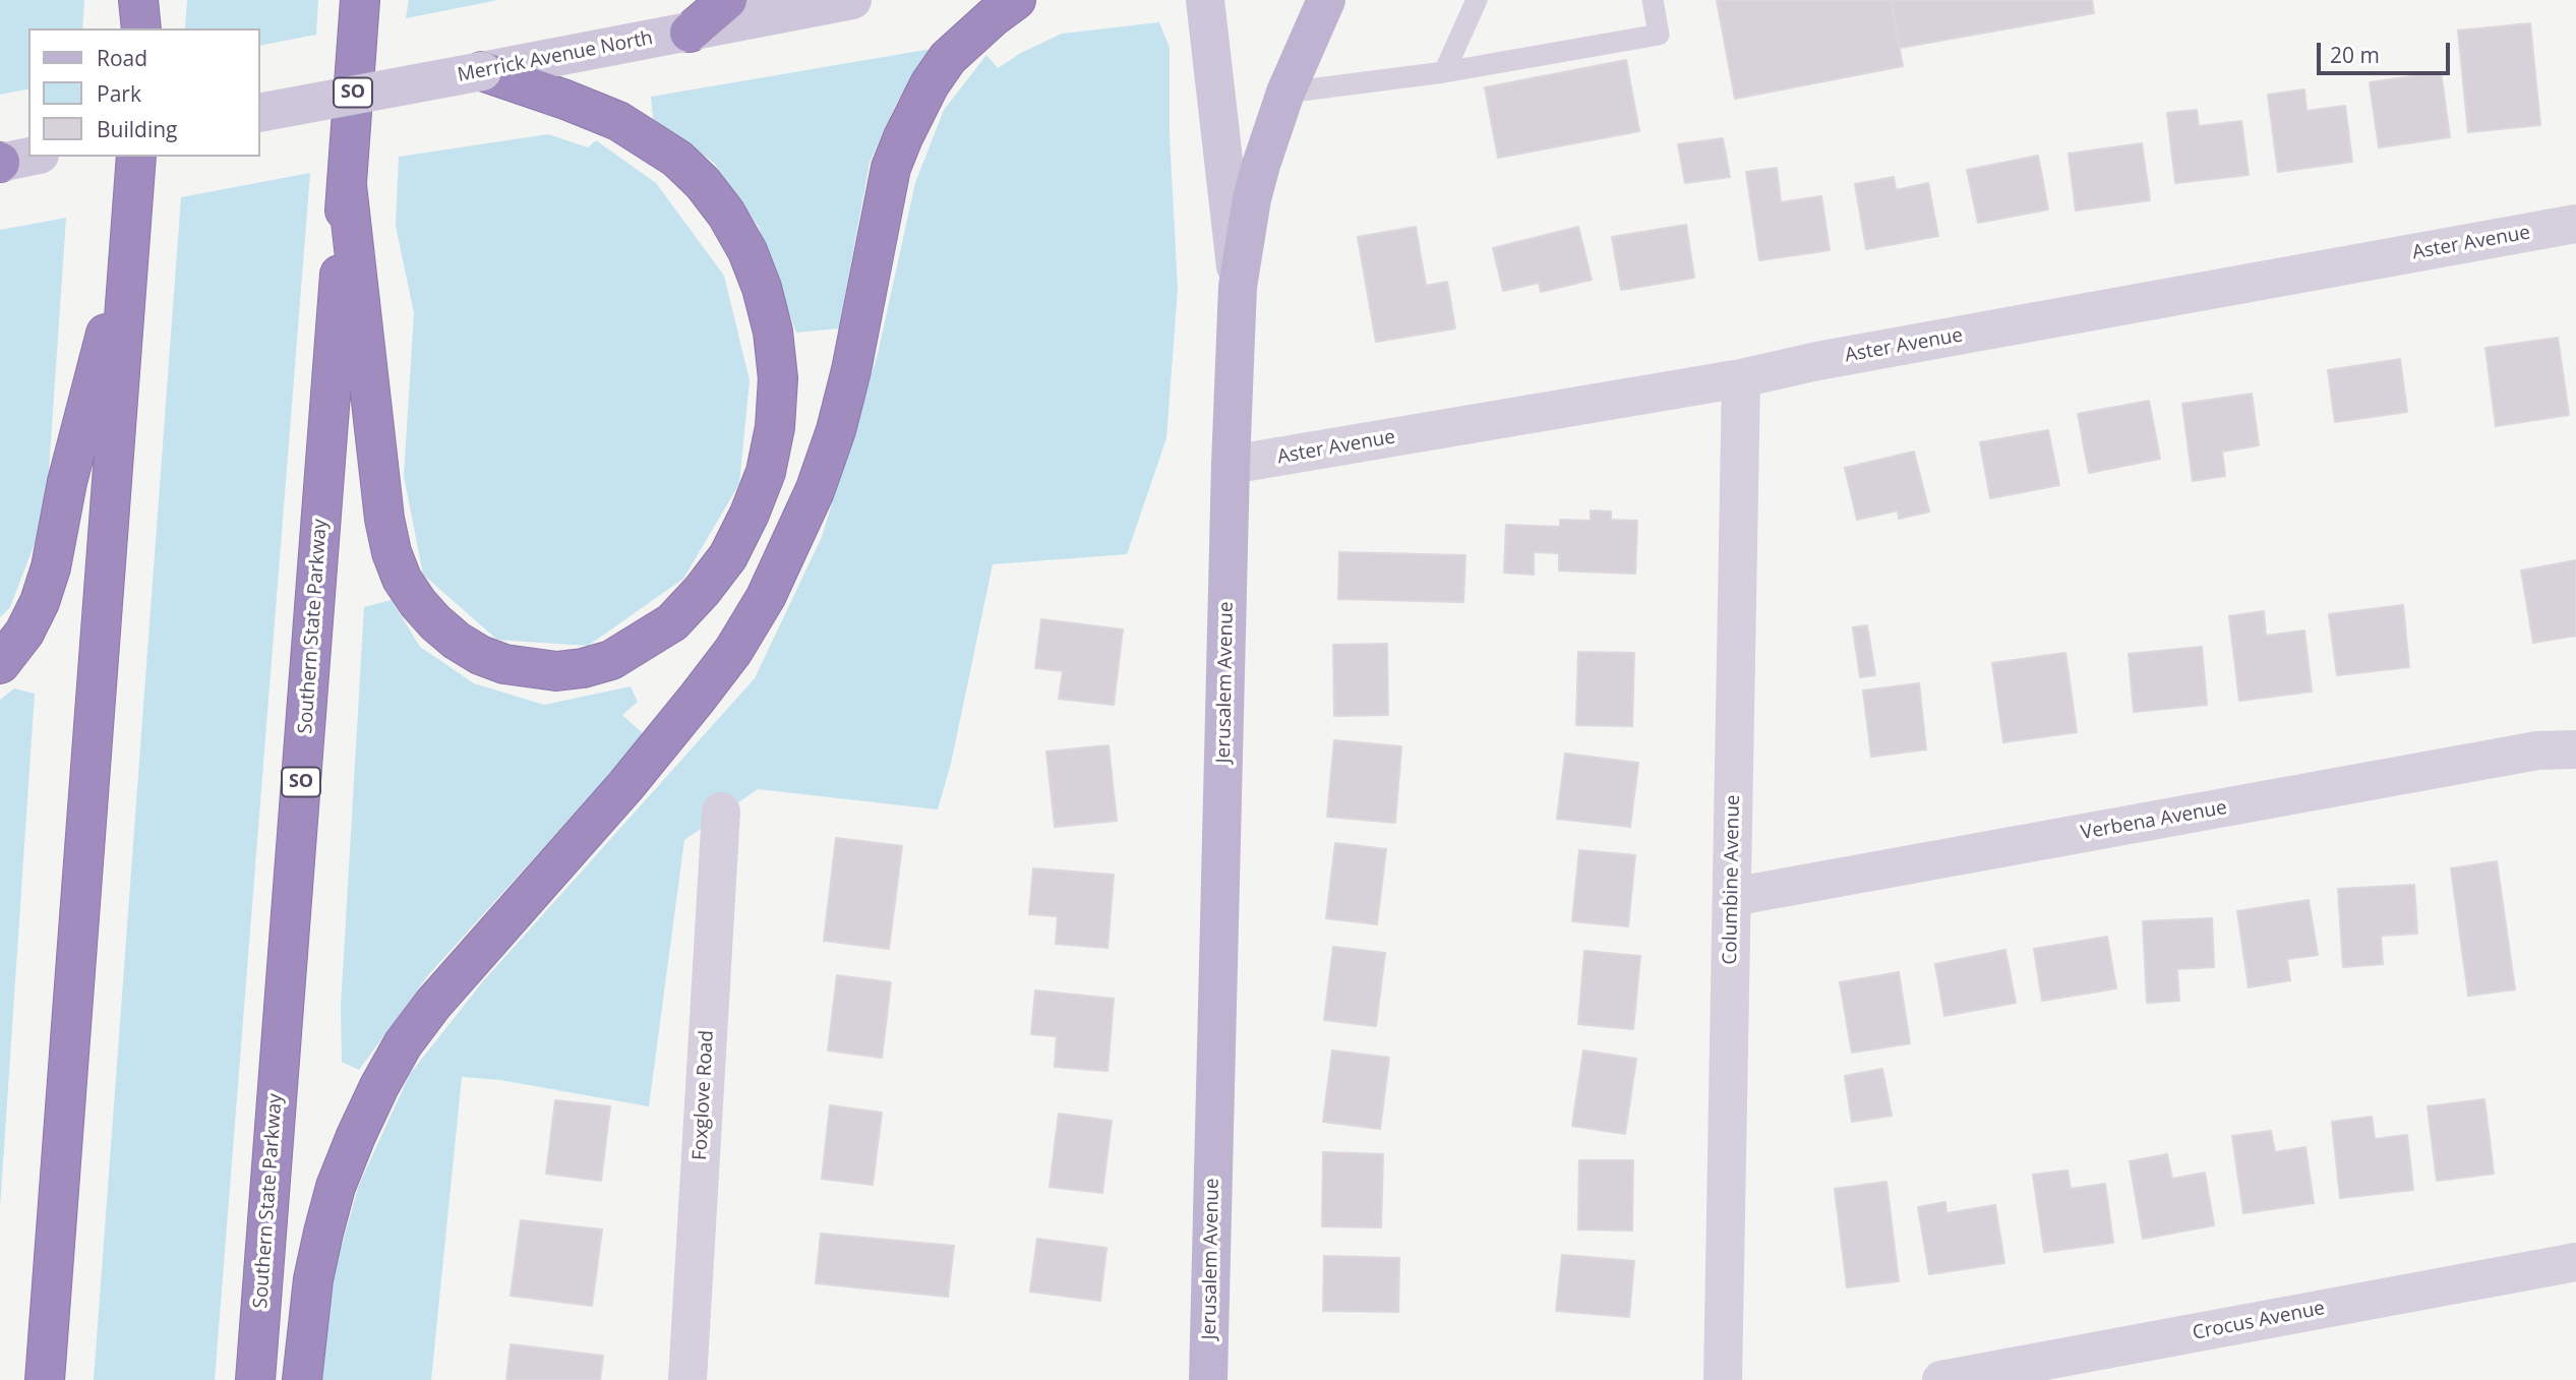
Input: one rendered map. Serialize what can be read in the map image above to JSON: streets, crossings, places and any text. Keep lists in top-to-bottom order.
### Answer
{
  "streets": {
    "highway": ["SO", "Southern State Parkway"],
    "main road": ["Merrick Avenue North", "Jerusalem Avenue"],
    "street": [
      "Aster Avenue",
      "Verbena Avenue",
      "Columbine Avenue",
      "Foxglove Road",
      "Crocus Avenue"
    ]
  },
  "crossings": [
    ["Aster Avenue", "Jerusalem Avenue"],
    ["Aster Avenue", "Columbine Avenue"],
    ["Verbena Avenue", "Columbine Avenue"]
  ],
  "legend": ["Road", "Park", "Building"],
  "scale_bar": "20 m"
}
